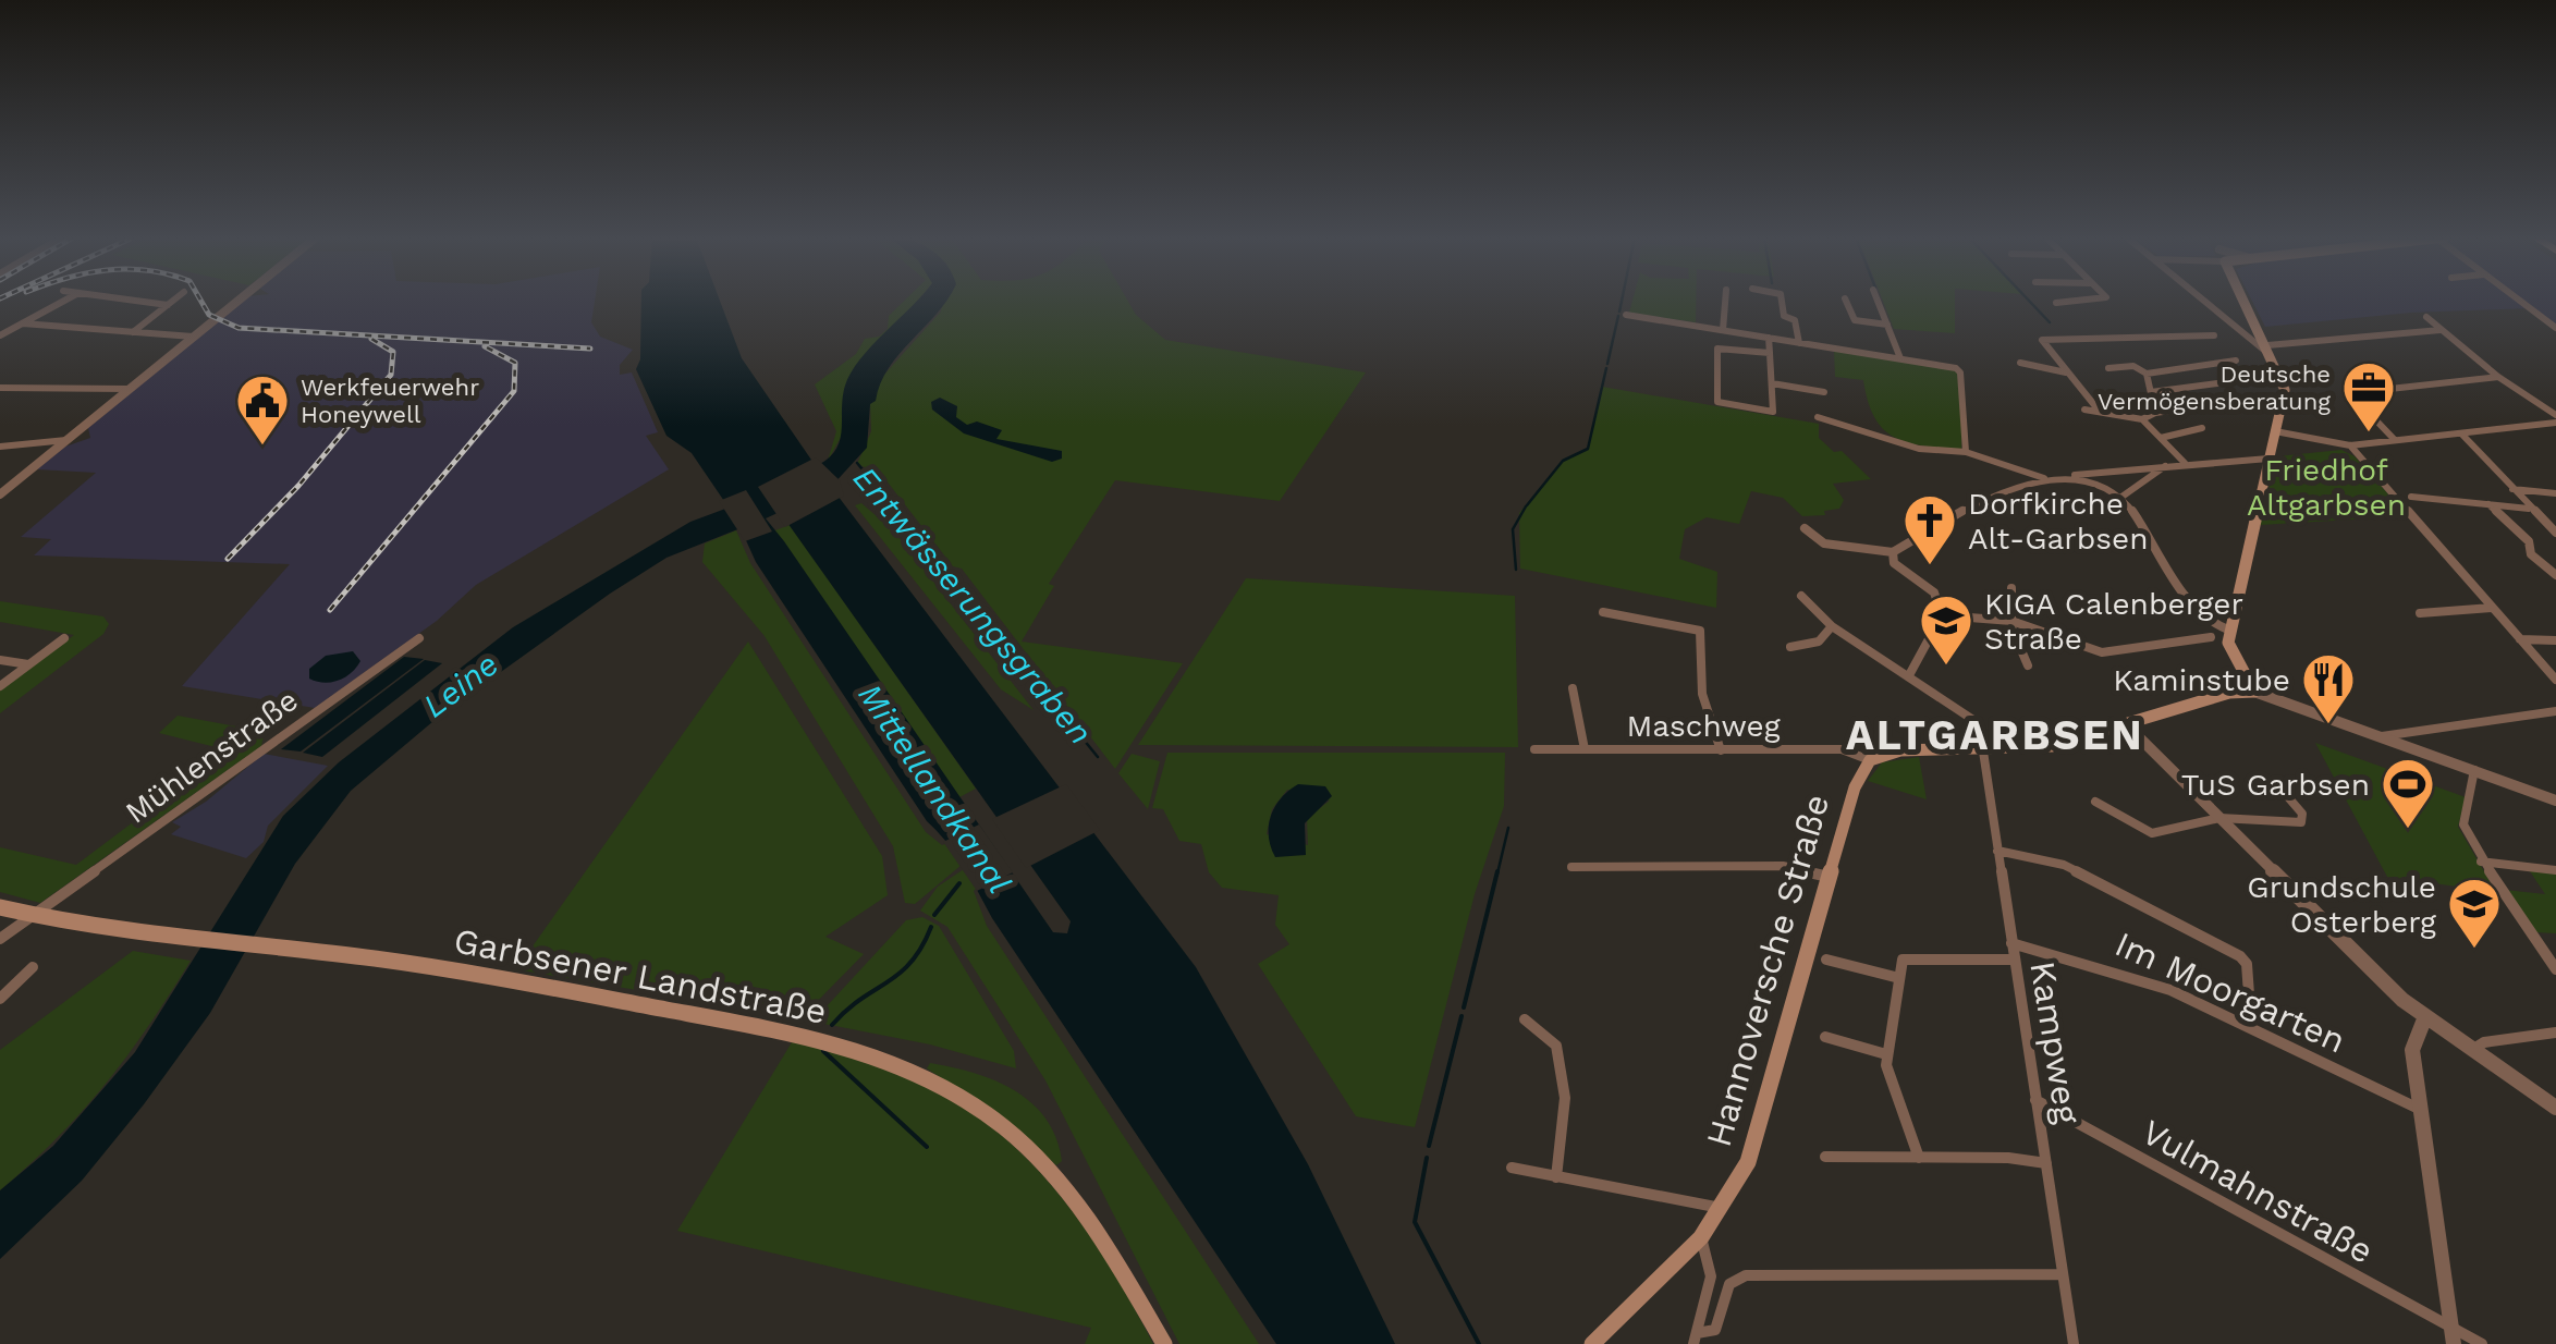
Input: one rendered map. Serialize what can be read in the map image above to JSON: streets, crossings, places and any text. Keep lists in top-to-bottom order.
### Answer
{
  "streets": {
    "main road": ["Hannoversche Straße", "Garbsener Landstraße"],
    "street": [
      "Maschweg",
      "Mühlenstraße",
      "Im Moorgarten",
      "Kampweg",
      "Vulmahnstraße"
    ]
  },
  "crossings": [
    ["Maschweg", "Hannoversche Straße"],
    ["Mühlenstraße", "Garbsener Landstraße"],
    ["Im Moorgarten", "Kampweg"],
    ["Kampweg", "Vulmahnstraße"]
  ],
  "districts": ["ALTGARBSEN"],
  "water": ["Entwässerungsgraben", "Leine", "Mittellandkanal"],
  "parks": ["Friedhof Altgarbsen"],
  "places": {
    "office": ["Deutsche Vermögensberatung"],
    "public building": ["Werkfeuerwehr Honeywell"],
    "church": ["Dorfkirche Alt-Garbsen"],
    "school or university": ["KIGA Calenberger Straße", "Grundschule Osterberg"],
    "restaurant": ["Kaminstube"],
    "sports": ["TuS Garbsen"]
  }
}
